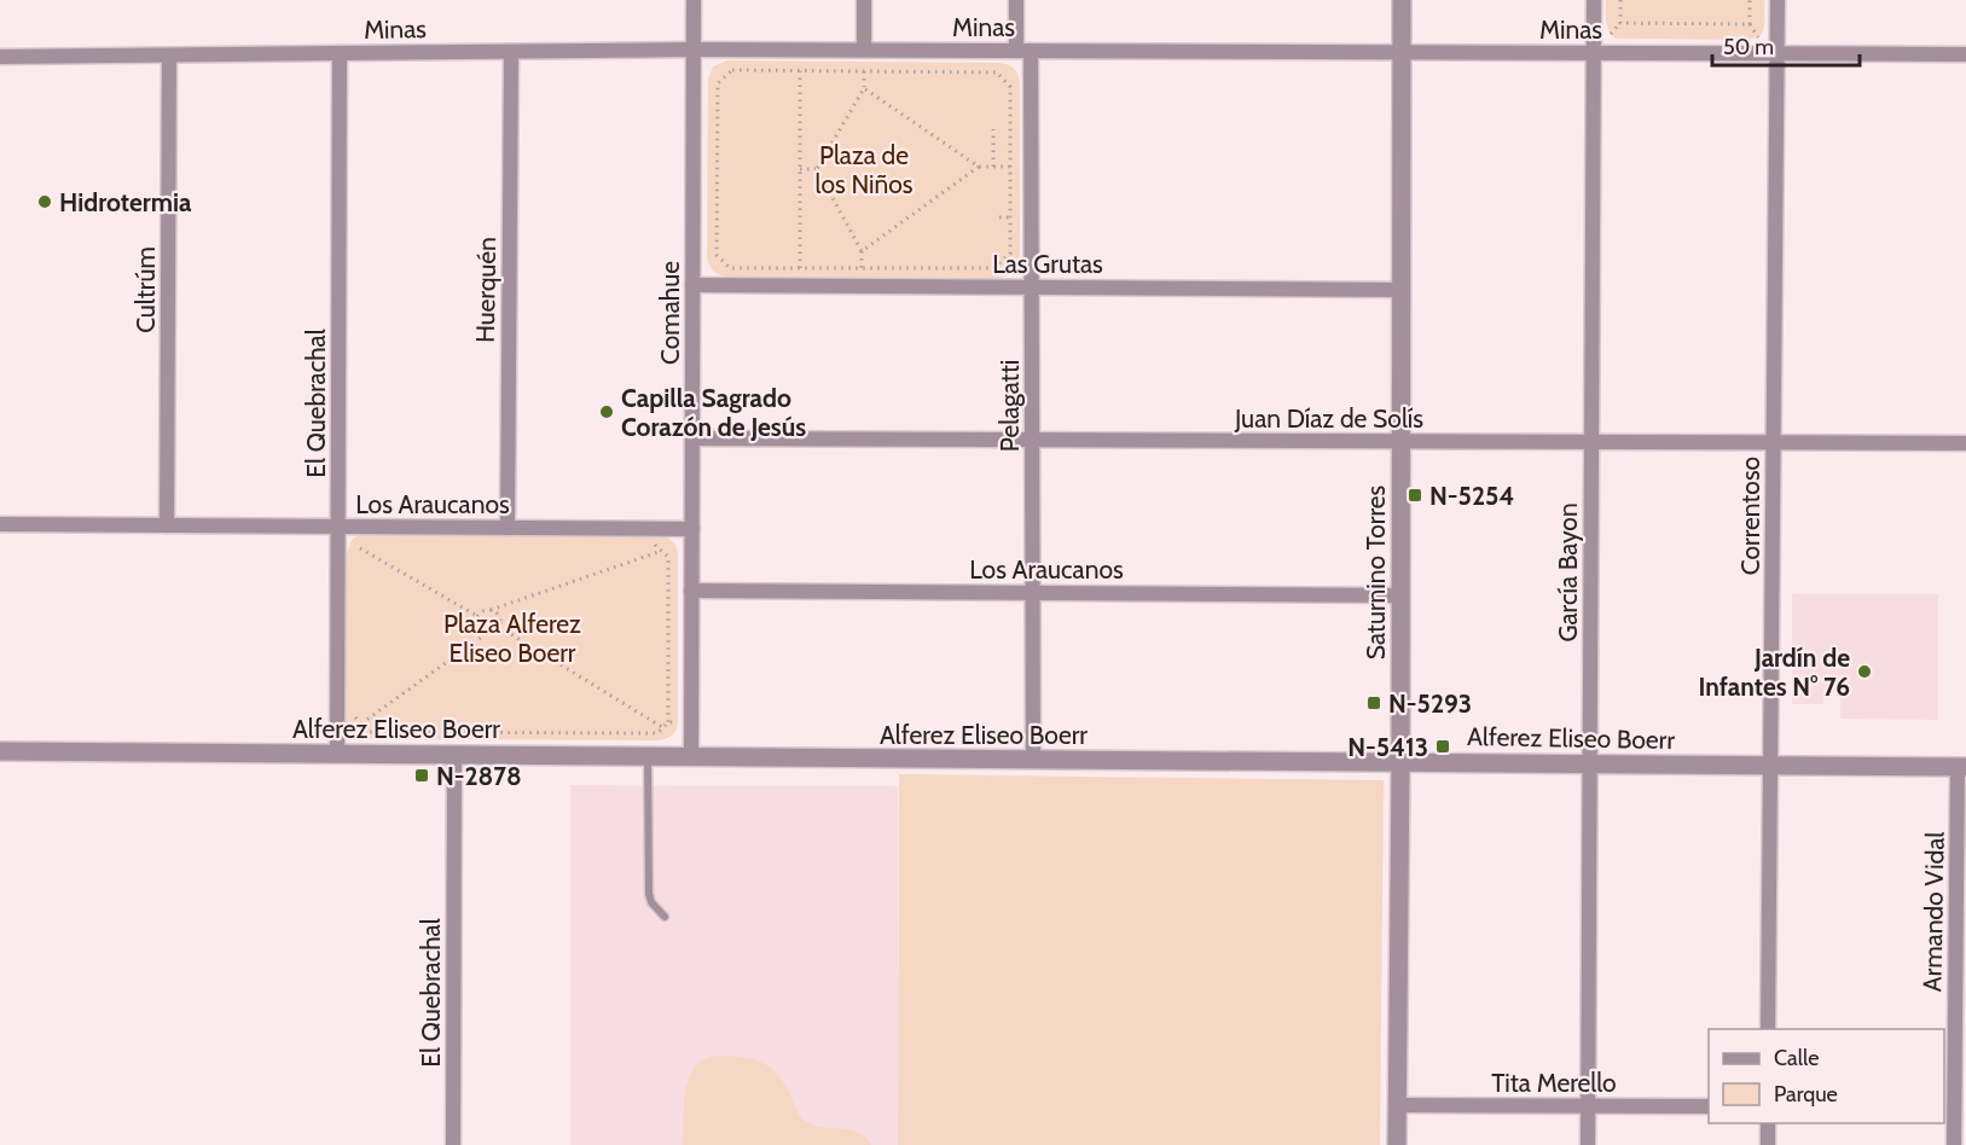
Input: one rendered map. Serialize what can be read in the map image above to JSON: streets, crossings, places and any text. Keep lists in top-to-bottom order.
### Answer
{
  "streets": {
    "street": [
      "Minas",
      "Las Grutas",
      "Cultrúm",
      "Huerquén",
      "Comahue",
      "El Quebrachal",
      "Pelagatti",
      "Juan Díaz de Solís",
      "Los Araucanos",
      "Correntoso",
      "Saturnino Torres",
      "García Bayon",
      "Alferez Eliseo Boerr",
      "Armando Vidal",
      "Tita Merello"
    ]
  },
  "crossings": [
    ["Minas", "Cultrúm"],
    ["Minas", "Huerquén"],
    ["Minas", "Comahue"],
    ["Minas", "El Quebrachal"],
    ["Minas", "Pelagatti"],
    ["Minas", "Correntoso"],
    ["Minas", "Saturnino Torres"],
    ["Minas", "García Bayon"],
    ["Las Grutas", "Comahue"],
    ["Las Grutas", "Pelagatti"],
    ["Las Grutas", "Saturnino Torres"],
    ["Cultrúm", "Los Araucanos"],
    ["Huerquén", "Los Araucanos"],
    ["Comahue", "Juan Díaz de Solís"],
    ["Comahue", "Los Araucanos"],
    ["Comahue", "Alferez Eliseo Boerr"],
    ["El Quebrachal", "Los Araucanos"],
    ["El Quebrachal", "Alferez Eliseo Boerr"],
    ["Pelagatti", "Juan Díaz de Solís"],
    ["Pelagatti", "Los Araucanos"],
    ["Pelagatti", "Alferez Eliseo Boerr"],
    ["Juan Díaz de Solís", "Correntoso"],
    ["Juan Díaz de Solís", "Saturnino Torres"],
    ["Juan Díaz de Solís", "García Bayon"],
    ["Los Araucanos", "Saturnino Torres"],
    ["Correntoso", "Alferez Eliseo Boerr"],
    ["Saturnino Torres", "Alferez Eliseo Boerr"],
    ["Saturnino Torres", "Tita Merello"],
    ["García Bayon", "Alferez Eliseo Boerr"],
    ["García Bayon", "Tita Merello"],
    ["Alferez Eliseo Boerr", "Armando Vidal"]
  ],
  "parks": ["Plaza de los Niños", "Plaza Alferez Eliseo Boerr"],
  "places": {
    "other": ["Hidrotermia", "Capilla Sagrado Corazón de Jesús", "Jardín de Infantes N° 76"],
    "transit": [
      "N-5254",
      "N-5293",
      "N-5413",
      "N-2878"
    ]
  },
  "legend": ["Calle", "Parque"],
  "scale_bar": "50 m"
}
